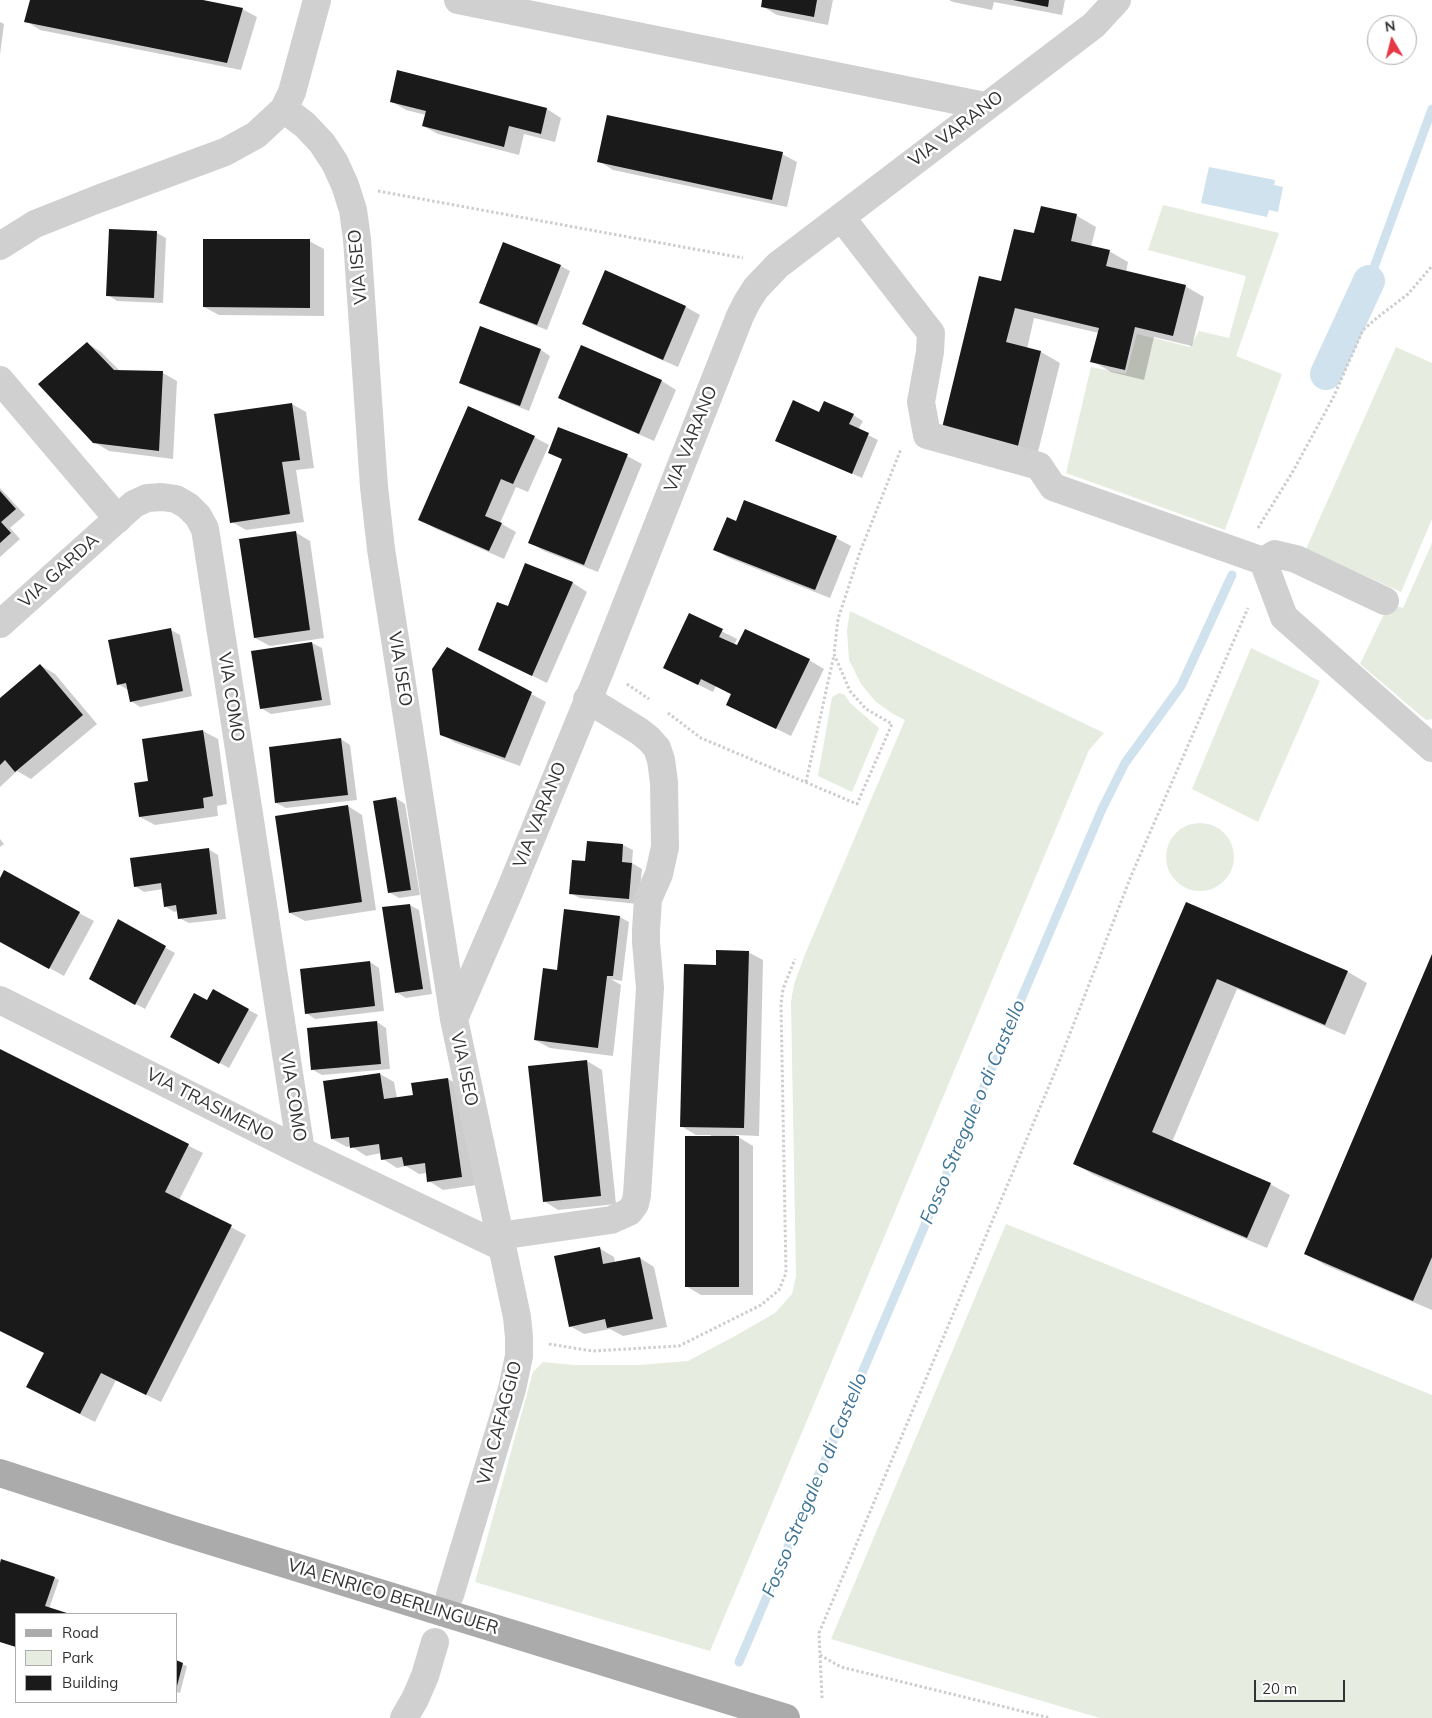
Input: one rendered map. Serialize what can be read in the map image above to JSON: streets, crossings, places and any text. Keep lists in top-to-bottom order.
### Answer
{
  "streets": {
    "main road": ["VIA ENRICO BERLINGUER"],
    "street": [
      "VIA VARANO",
      "VIA ISEO",
      "VIA GARDA",
      "VIA COMO",
      "VIA TRASIMENO",
      "VIA CAFAGGIO"
    ]
  },
  "crossings": [
    ["VIA VARANO", "VIA ISEO"],
    ["VIA ISEO", "VIA TRASIMENO"],
    ["VIA ISEO", "VIA CAFAGGIO"],
    ["VIA GARDA", "VIA COMO"],
    ["VIA COMO", "VIA TRASIMENO"],
    ["VIA TRASIMENO", "VIA CAFAGGIO"]
  ],
  "water": ["Fosso Stregale o di Castello"],
  "legend": ["Road", "Park", "Building"],
  "scale_bar": "20 m",
  "north": "top"
}
